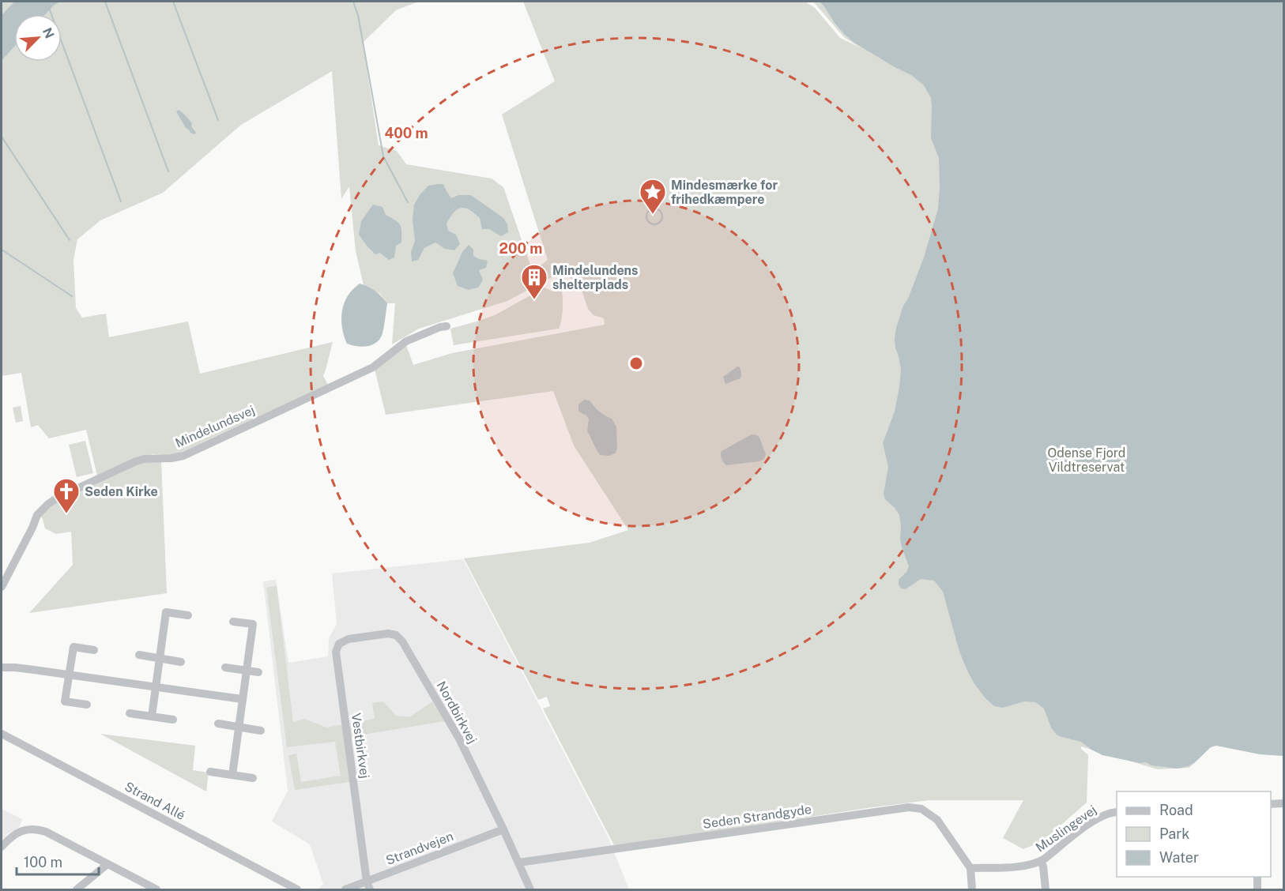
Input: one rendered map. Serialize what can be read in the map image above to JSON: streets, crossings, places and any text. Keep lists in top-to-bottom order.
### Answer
{
  "streets": {
    "street": [
      "Mindelundsvej",
      "Nordbirkvej",
      "Vestbirkvej",
      "Strand Allé",
      "Seden Strandgyde",
      "Muslingevej",
      "Strandvejen"
    ]
  },
  "crossings": [
    ["Nordbirkvej", "Vestbirkvej"],
    ["Nordbirkvej", "Seden Strandgyde"],
    ["Nordbirkvej", "Strandvejen"],
    ["Vestbirkvej", "Strandvejen"],
    ["Seden Strandgyde", "Muslingevej"]
  ],
  "parks": ["Odense Fjord Vildtreservat"],
  "places": {
    "place": ["Mindesmærke for frihedkæmpere"],
    "building": ["Mindelundens shelterplads"],
    "church": ["Seden Kirke"]
  },
  "legend": ["Road", "Park", "Water"],
  "scale_bar": "100 m",
  "north": "top right",
  "rings": ["400 m", "200 m"]
}
